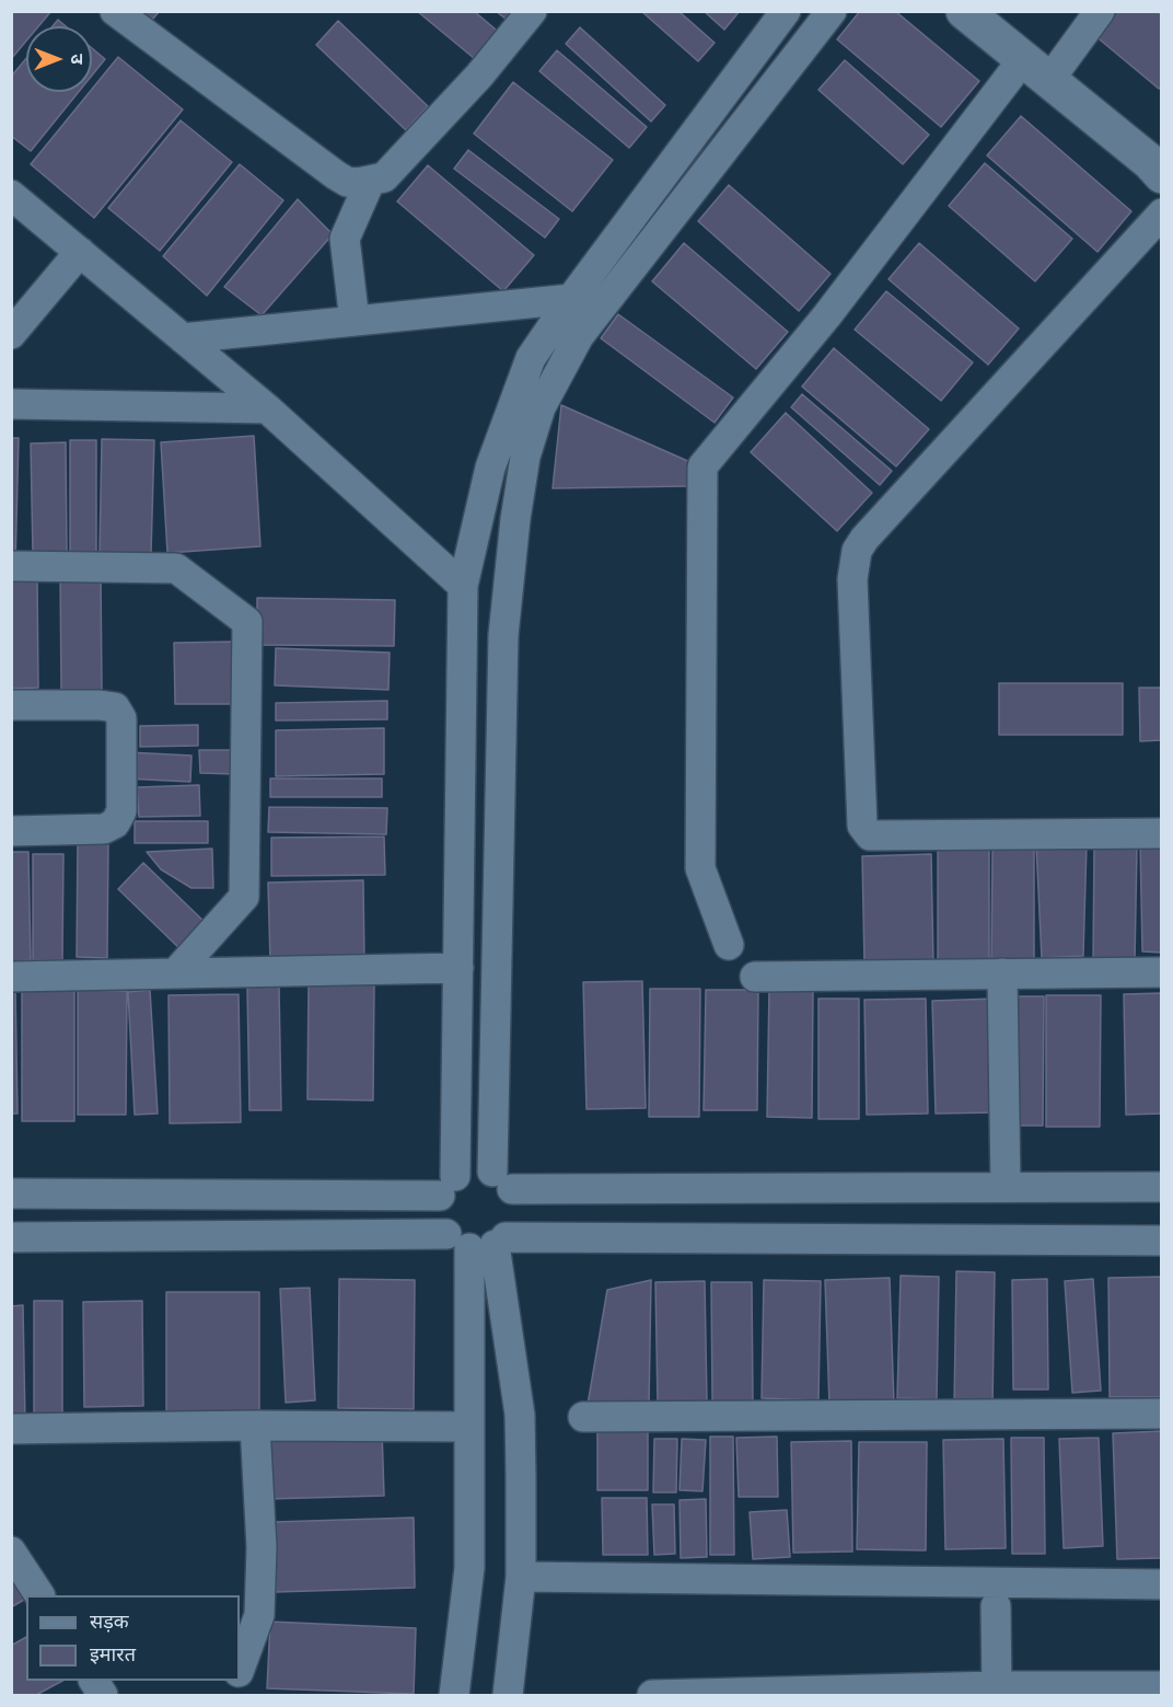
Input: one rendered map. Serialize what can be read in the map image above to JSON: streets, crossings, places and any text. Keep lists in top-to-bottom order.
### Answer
{
  "legend": ["सड़क", "इमारत"],
  "north": "right"
}
